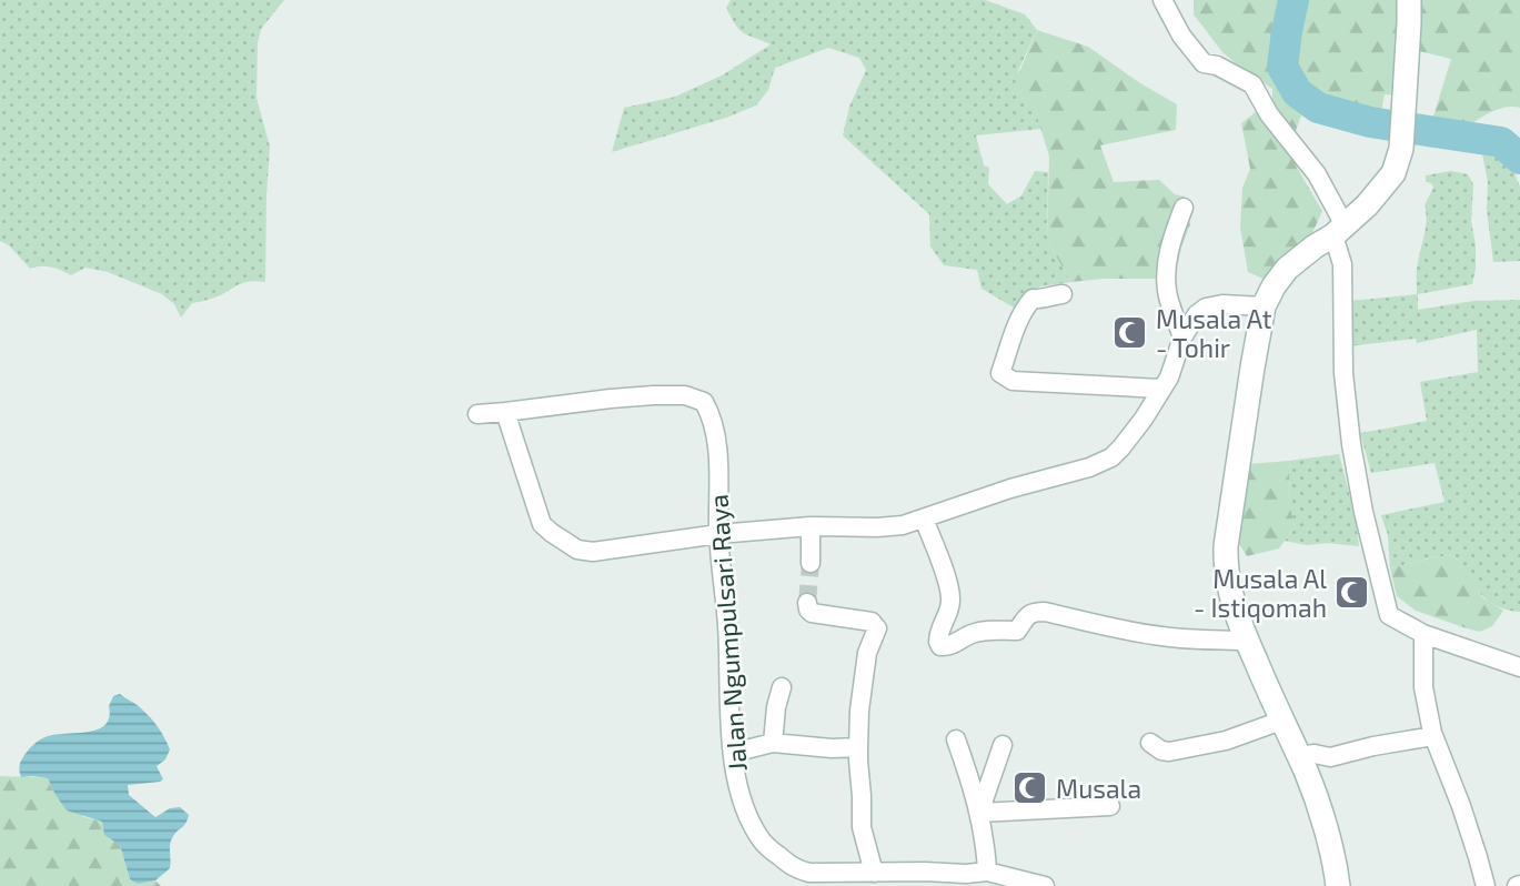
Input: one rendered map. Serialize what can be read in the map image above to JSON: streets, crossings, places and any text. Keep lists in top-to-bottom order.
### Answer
{
  "streets": {
    "street": ["Jalan Ngumpulsari Raya"]
  },
  "places": {
    "mosque": ["Musala At - Tohir", "Musala Al - Istiqomah", "Musala"]
  }
}
